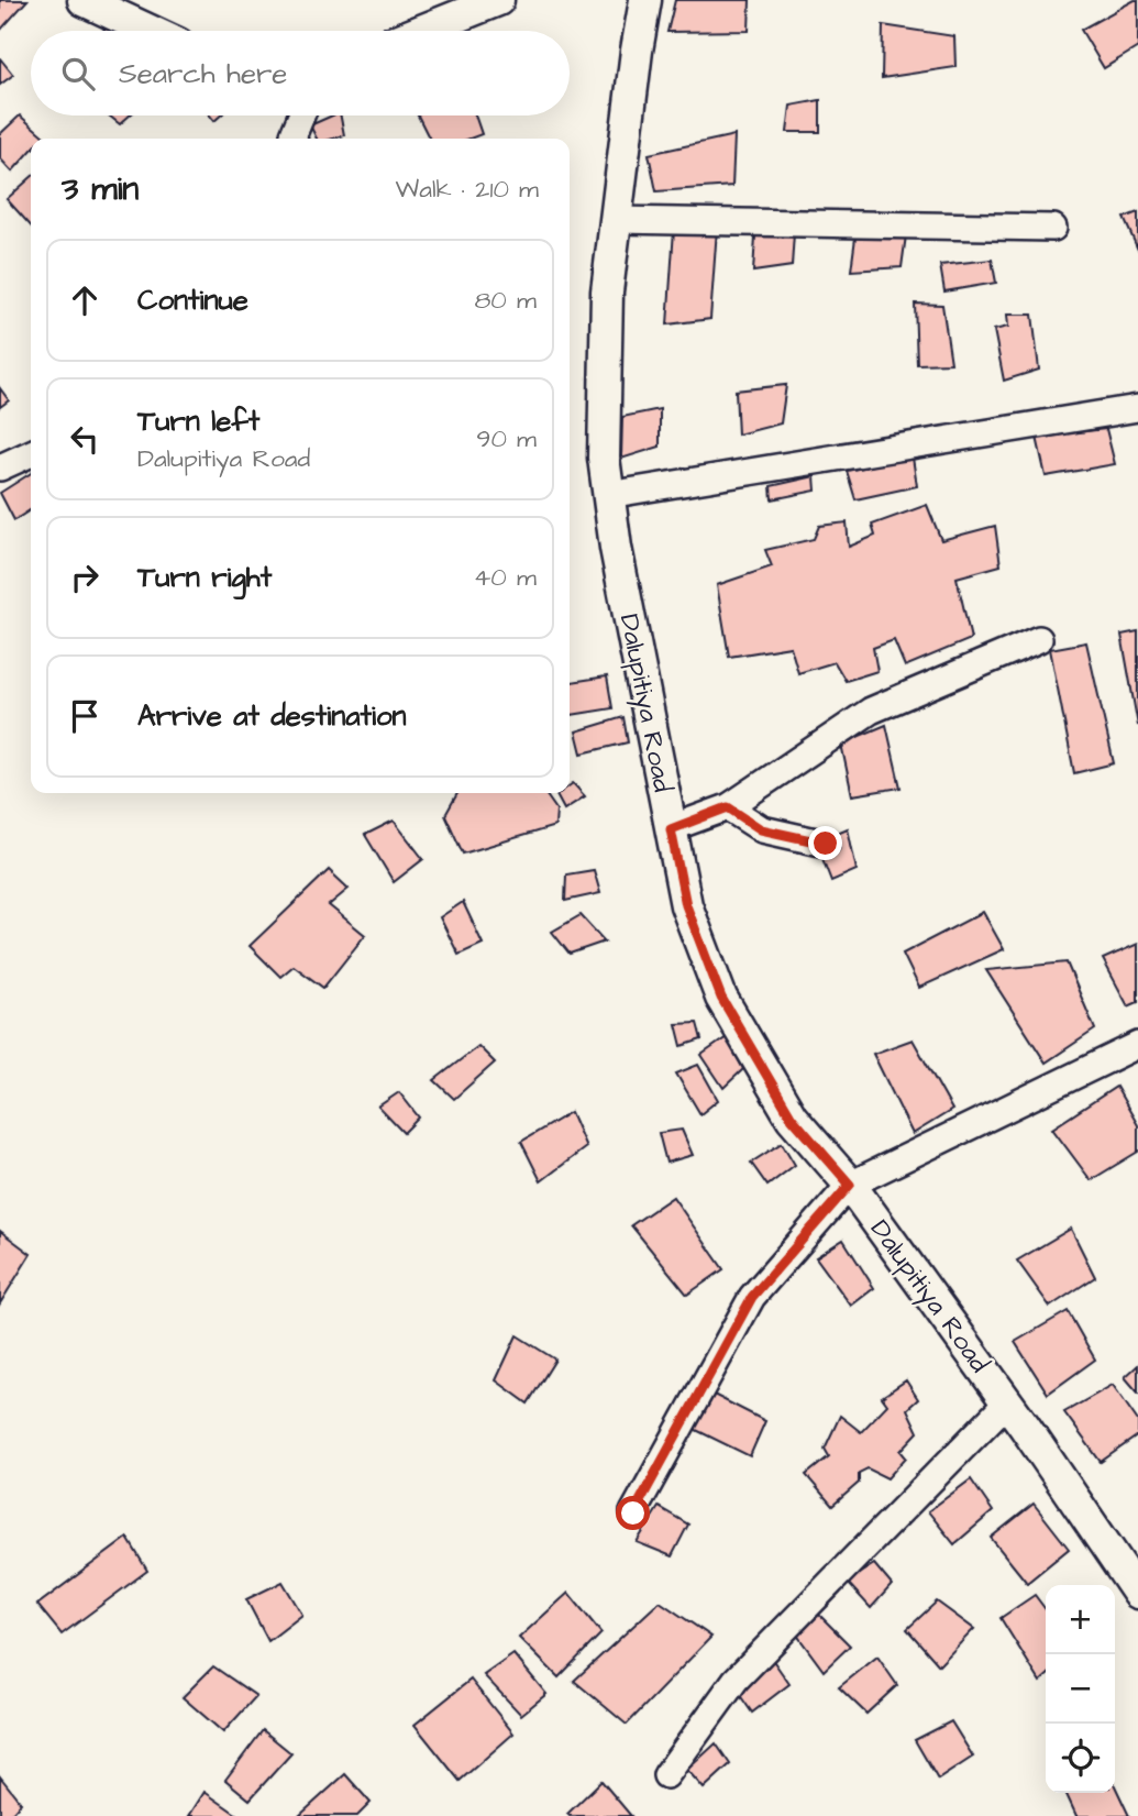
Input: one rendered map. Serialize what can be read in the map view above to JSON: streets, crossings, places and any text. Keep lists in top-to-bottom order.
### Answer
{
  "streets": {
    "street": ["Dalupitiya Road"]
  },
  "page": {
    "search": "Search here",
    "heading": ["3 min", "Walk · 210 m"],
    "list": [
      ["Continue", "80 m"],
      ["Turn left", "Dalupitiya Road", "90 m"],
      ["Turn right", "40 m"],
      "Arrive at destination"
    ],
    "map_buttons": ["+", "−"]
  }
}
